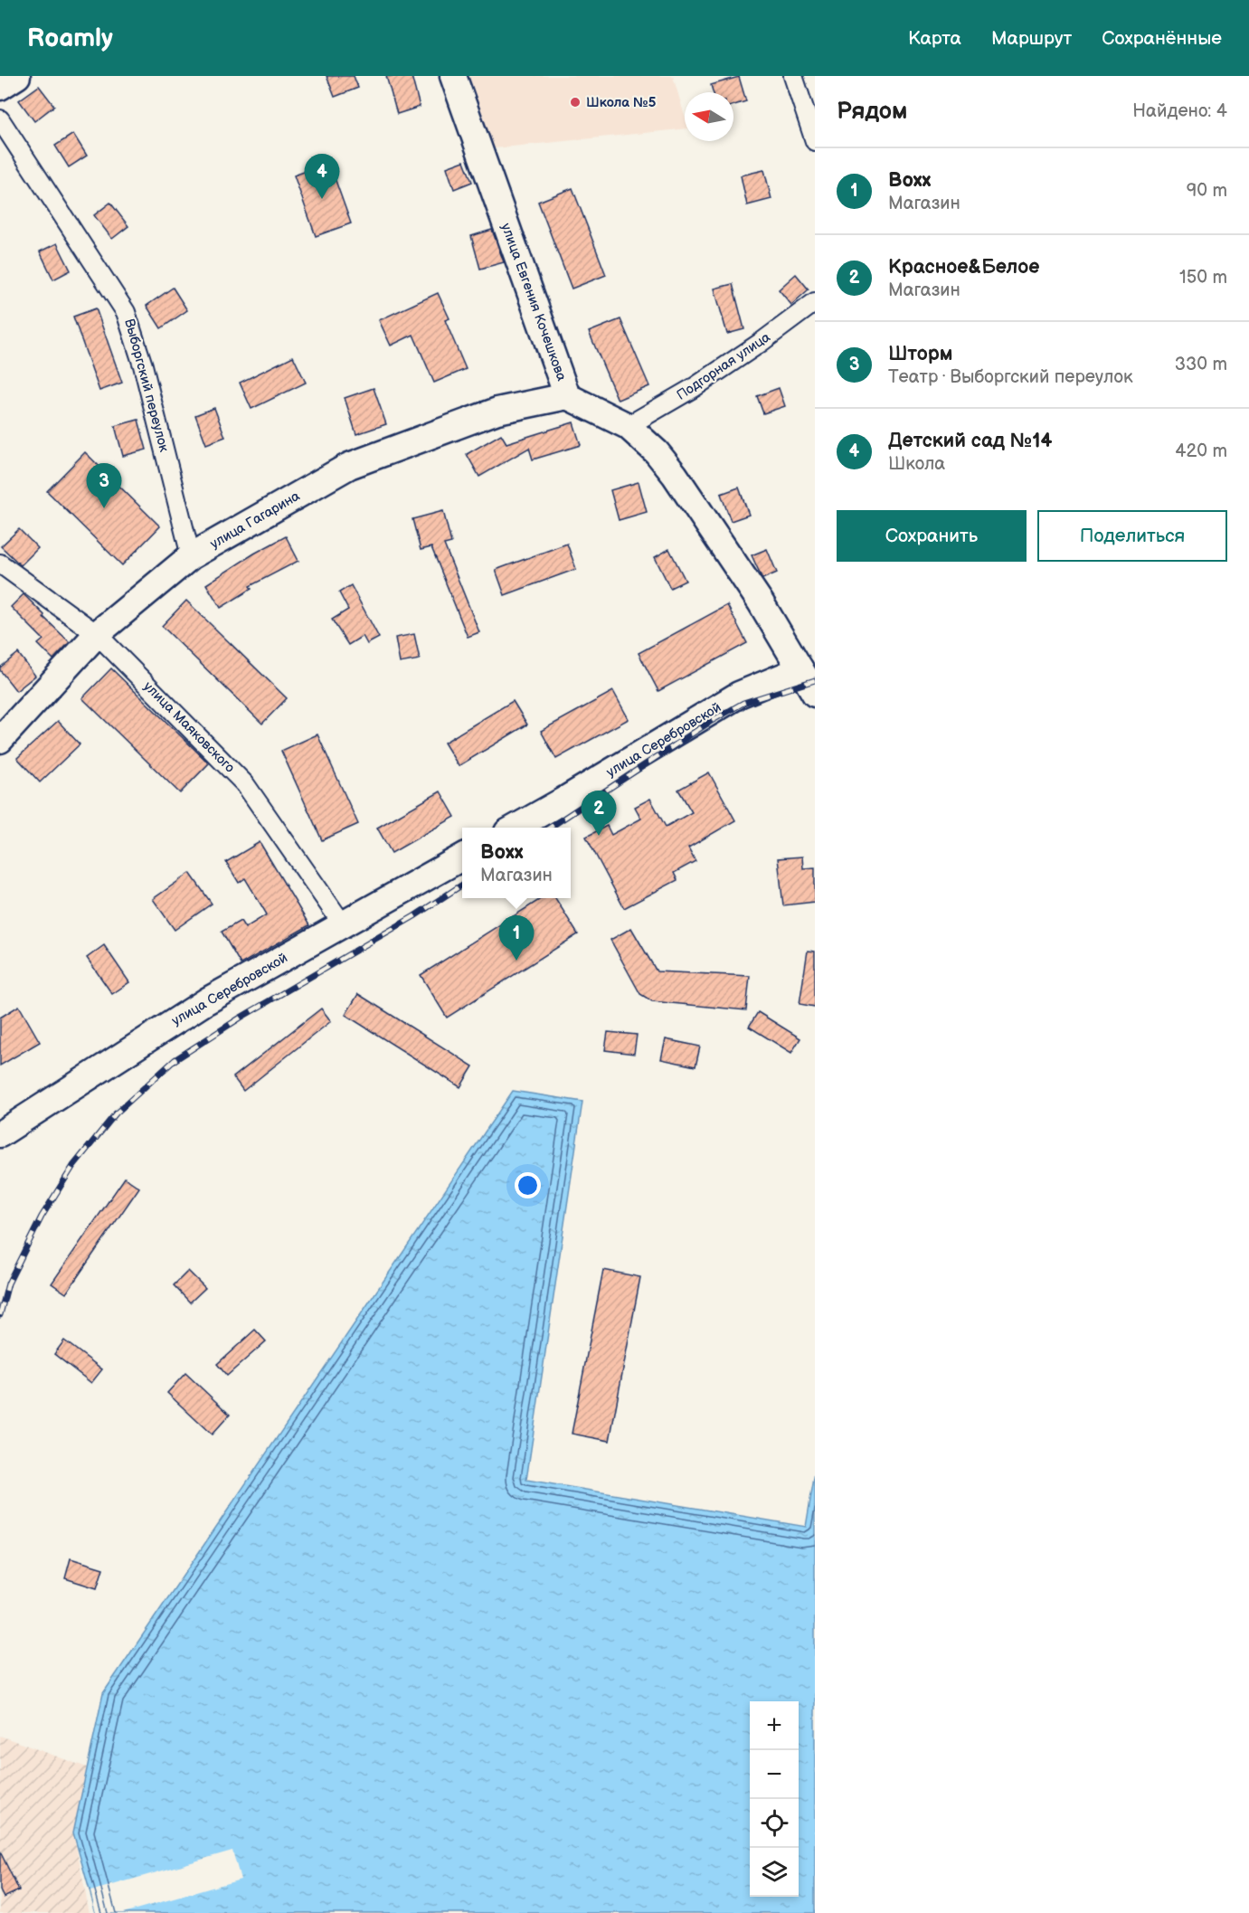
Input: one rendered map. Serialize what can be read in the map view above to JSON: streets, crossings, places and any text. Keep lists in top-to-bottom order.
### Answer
{
  "streets": {
    "street": [
      "улица Евгения Кочешкова",
      "Подгорная улица",
      "Выборгский переулок",
      "улица Гагарина",
      "улица Маяковского",
      "улица Серебровской"
    ]
  },
  "crossings": [
    ["улица Евгения Кочешкова", "Подгорная улица"],
    ["улица Евгения Кочешкова", "улица Гагарина"],
    ["улица Евгения Кочешкова", "улица Серебровской"],
    ["Выборгский переулок", "улица Гагарина"],
    ["улица Гагарина", "улица Маяковского"],
    ["улица Маяковского", "улица Серебровской"]
  ],
  "places": ["Школа №5"],
  "north": "left",
  "page": {
    "header": "Roamly",
    "nav": ["Карта", "Маршрут", "Сохранённые"],
    "heading": ["Рядом", "Найдено: 4"],
    "list": [
      {
        "mark": "1",
        "name": "Boxx",
        "note": "Магазин",
        "value": "90 m"
      },
      {
        "mark": "2",
        "name": "Красное&Белое",
        "note": "Магазин",
        "value": "150 m"
      },
      {
        "mark": "3",
        "name": "Шторм",
        "note": "Театр · Выборгский переулок",
        "value": "330 m"
      },
      {
        "mark": "4",
        "name": "Детский сад №14",
        "note": "Школа",
        "value": "420 m"
      }
    ],
    "pins": [
      "4",
      "3",
      "2",
      "1"
    ],
    "buttons": ["Сохранить", "Поделиться"],
    "popup": ["Boxx", "Магазин"],
    "map_buttons": ["+", "−"]
  }
}
